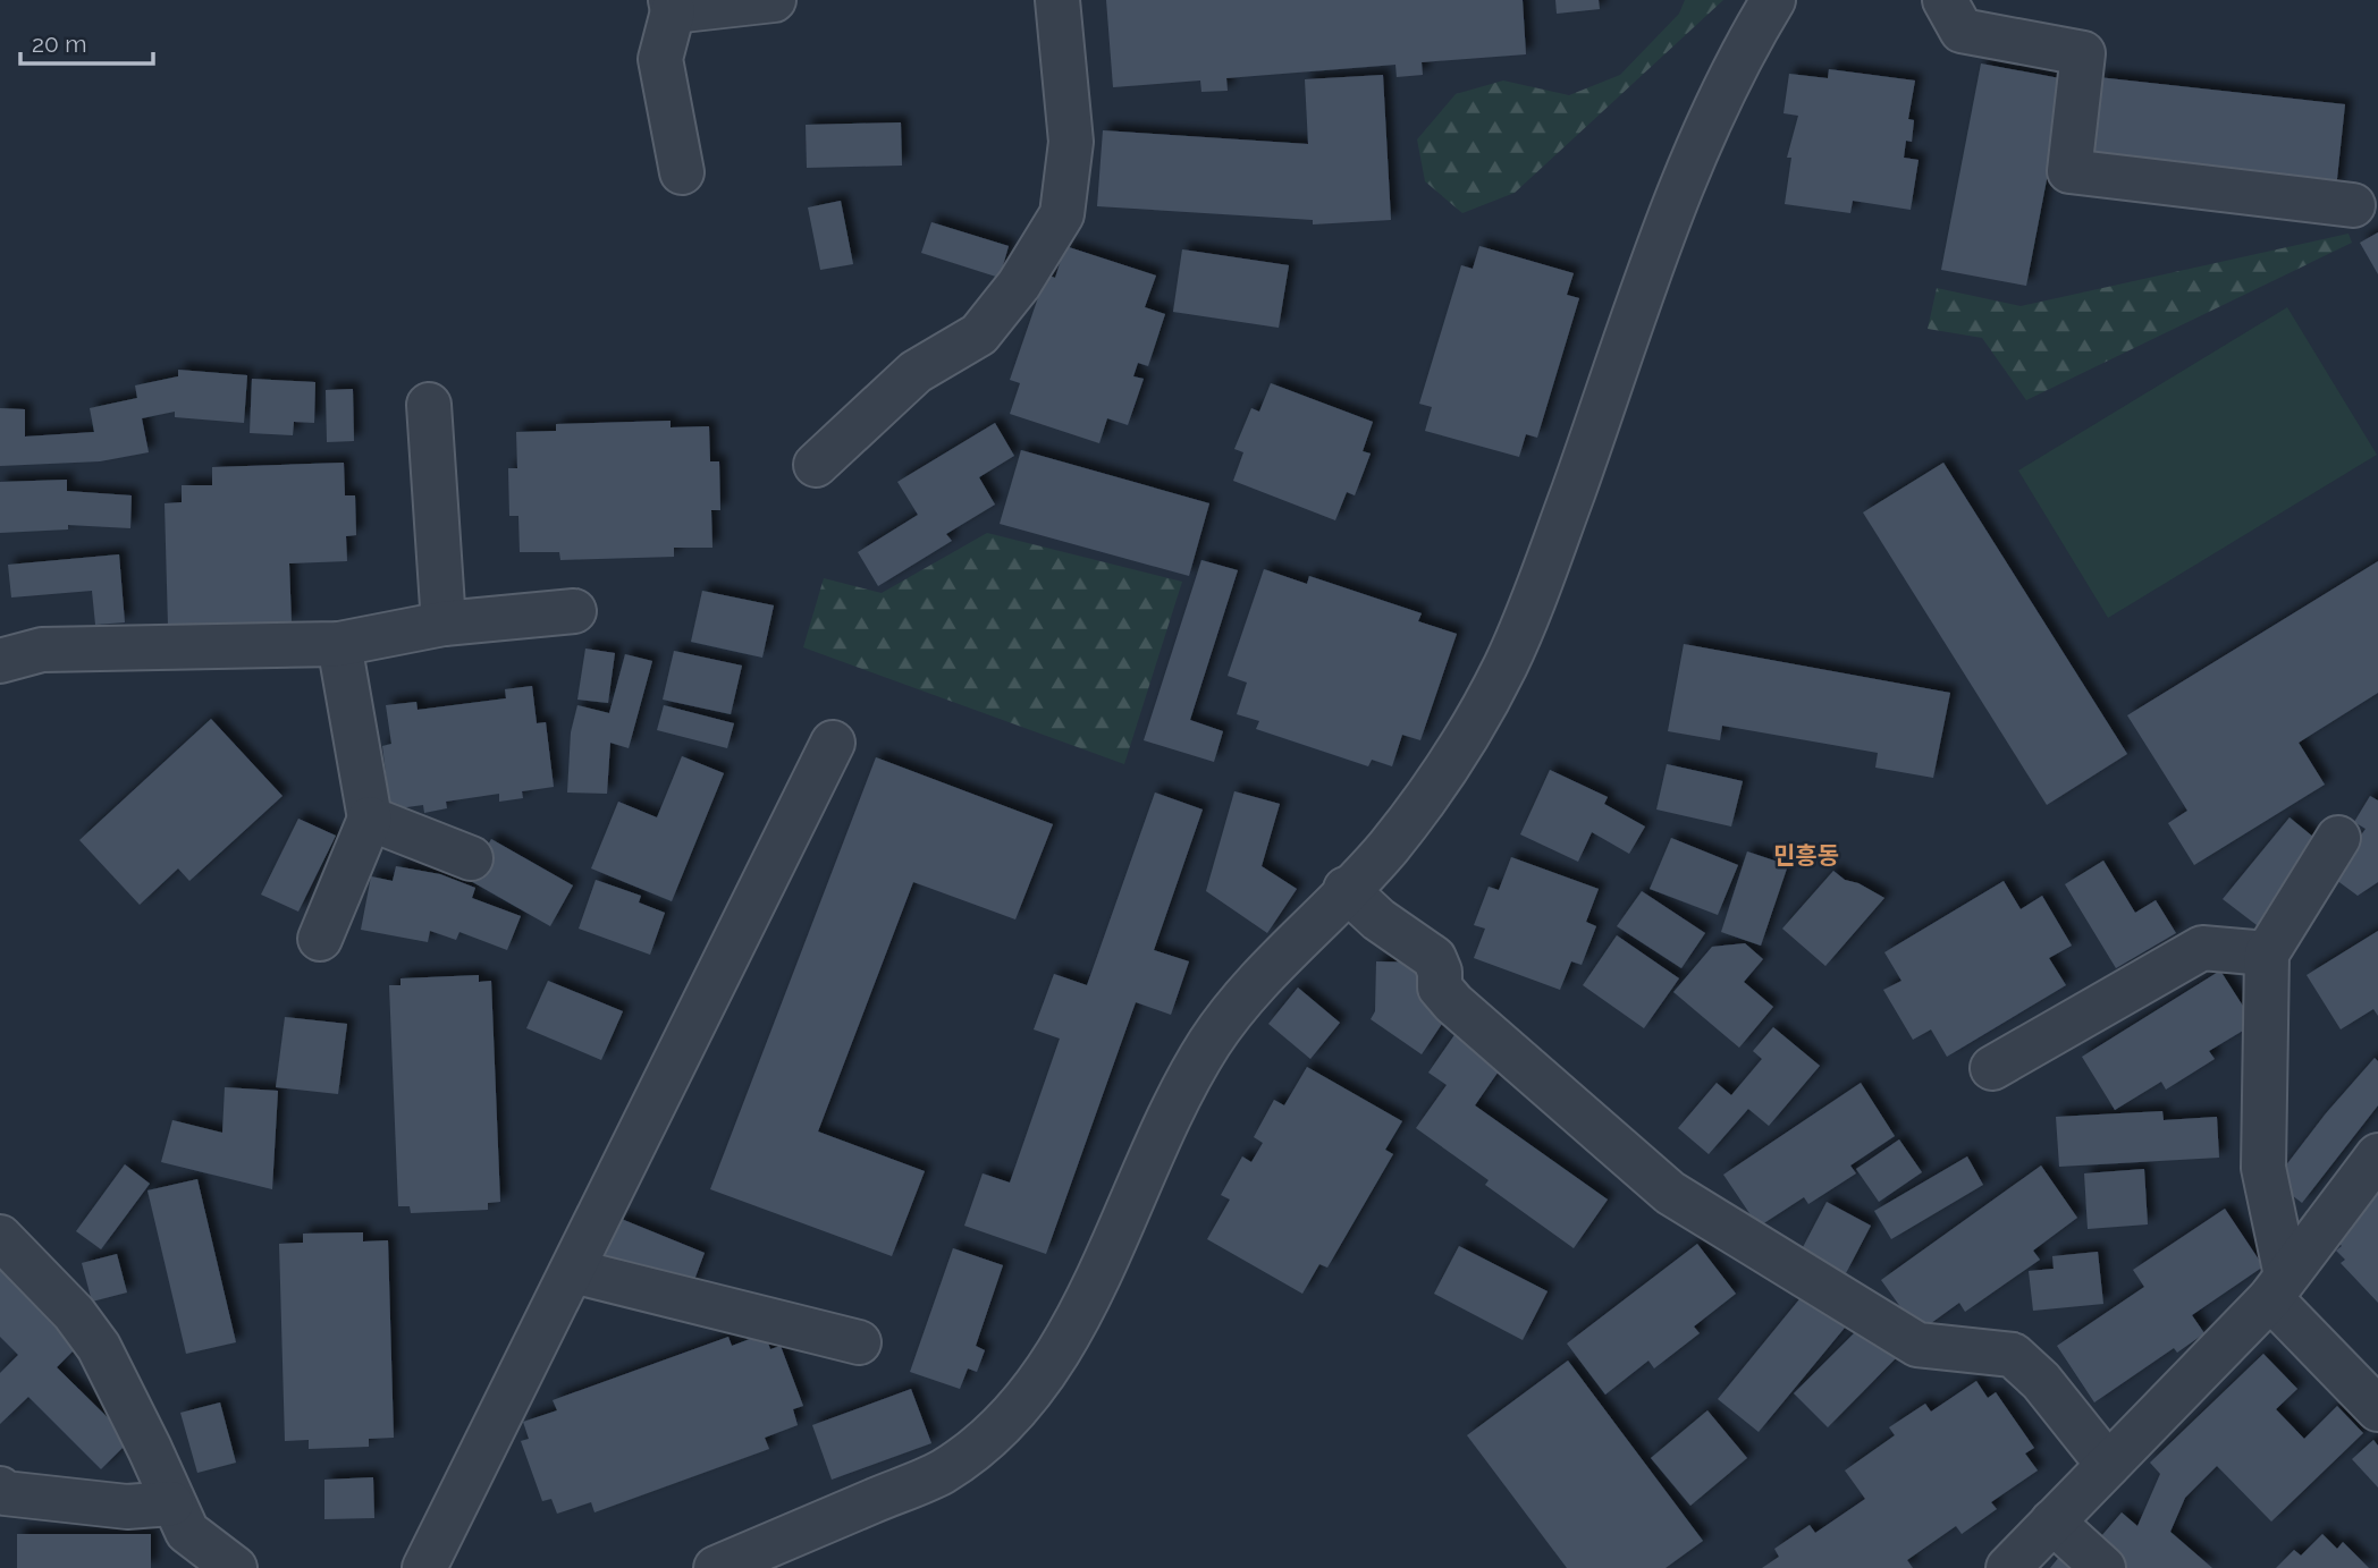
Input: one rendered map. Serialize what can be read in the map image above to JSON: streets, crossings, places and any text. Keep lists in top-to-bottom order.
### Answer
{
  "districts": ["민흥동"],
  "scale_bar": "20 m"
}
